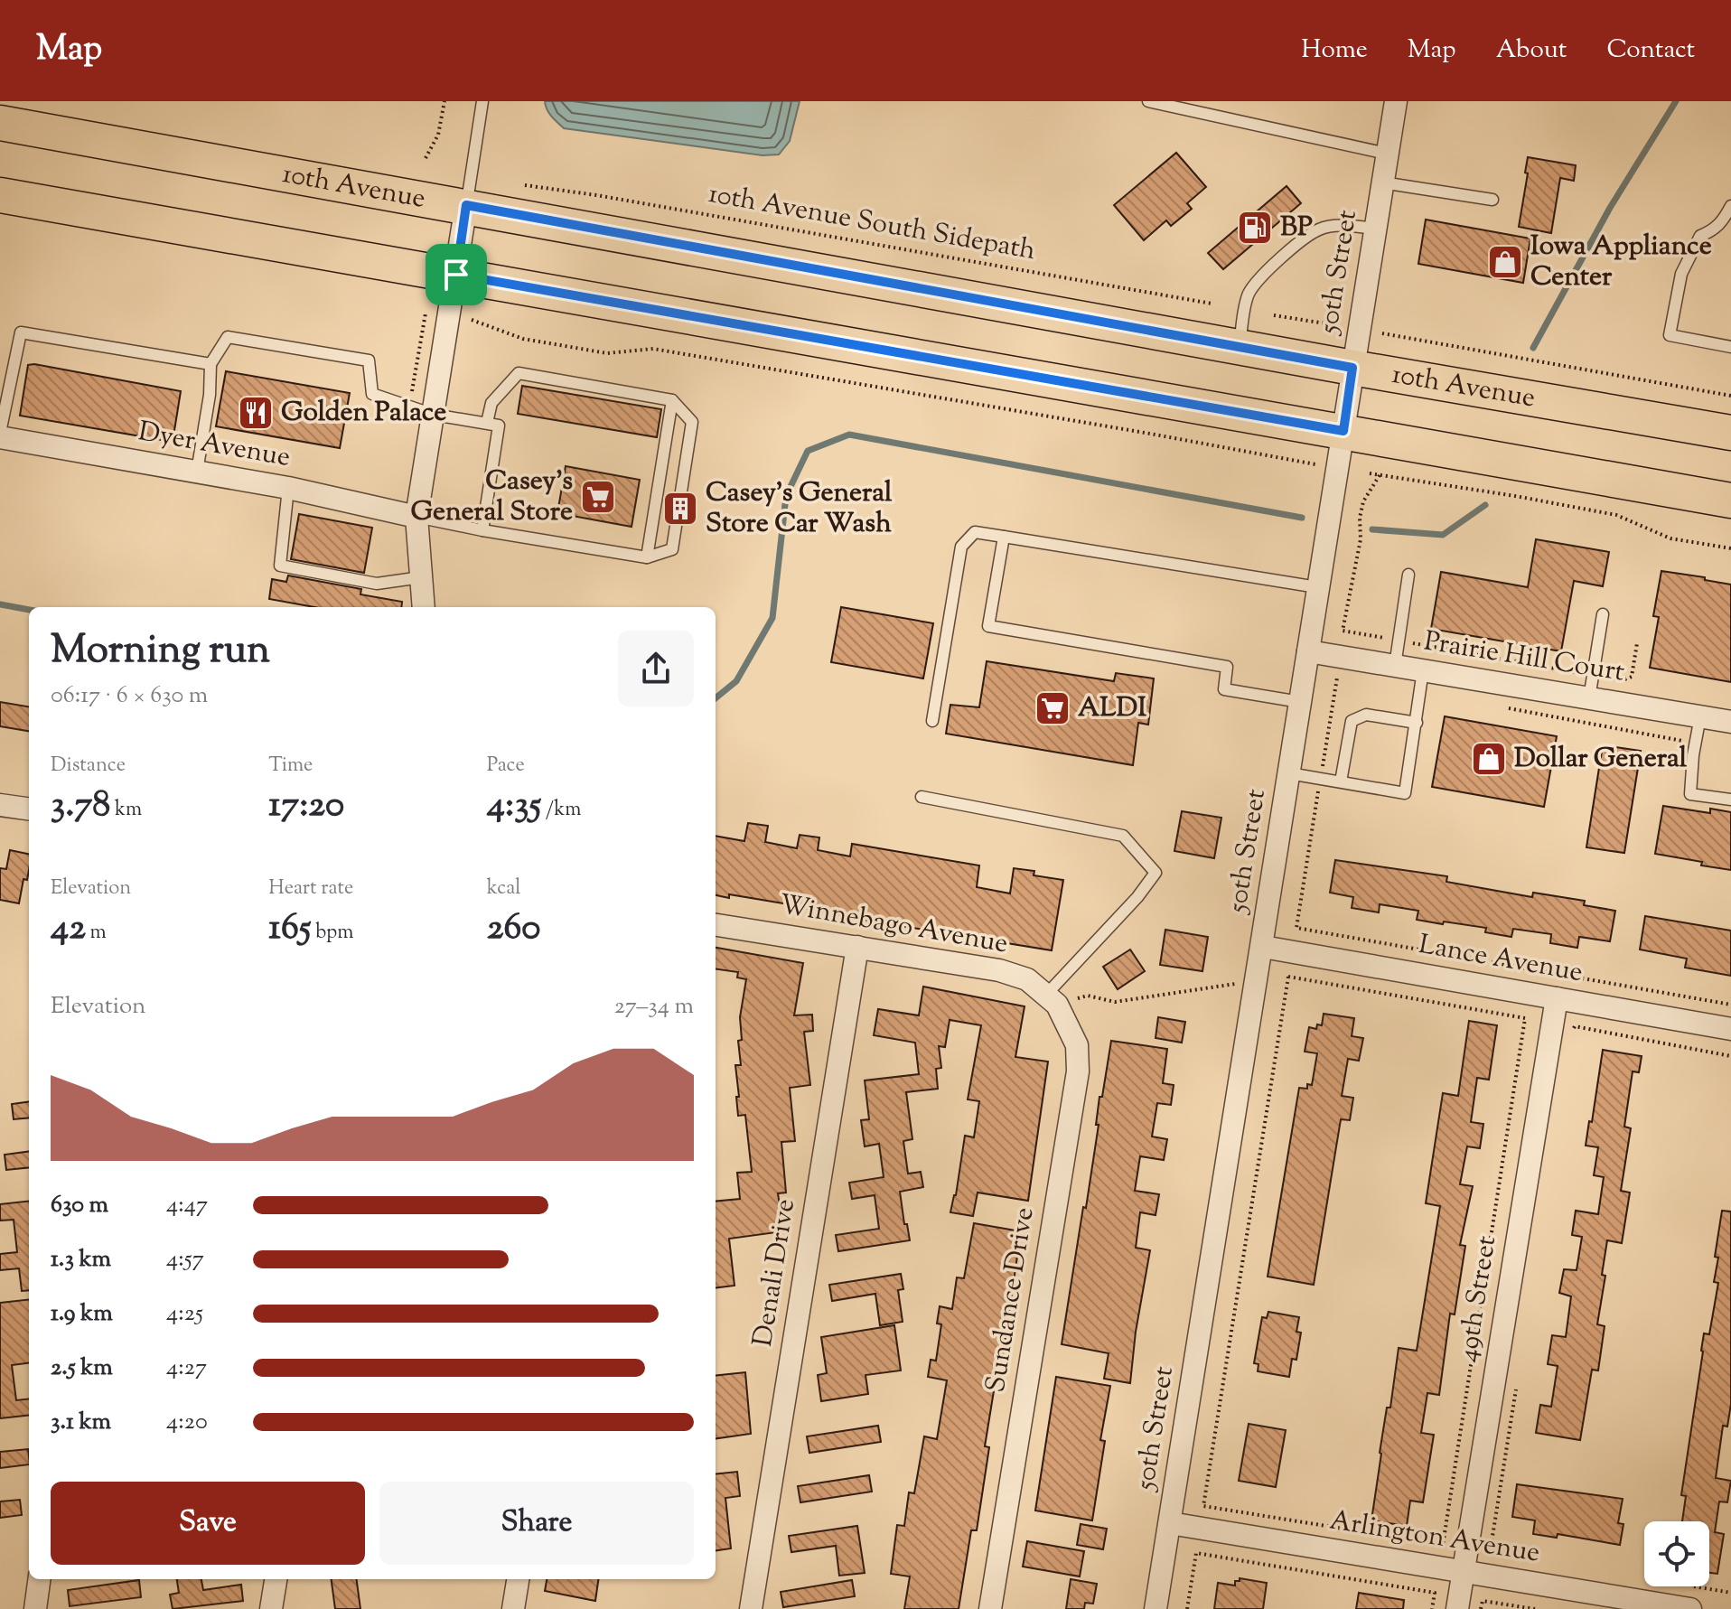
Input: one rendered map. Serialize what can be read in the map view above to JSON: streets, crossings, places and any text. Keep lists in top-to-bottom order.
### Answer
{
  "streets": {
    "main road": ["10th Avenue"],
    "street": [
      "50th Street",
      "Dyer Avenue",
      "Prairie Hill Court",
      "Winnebago Avenue",
      "Lance Avenue",
      "Denali Drive",
      "49th Street",
      "Sundance Drive",
      "Arlington Avenue"
    ],
    "path": ["10th Avenue South Sidepath"]
  },
  "crossings": [
    ["10th Avenue", "50th Street"],
    ["50th Street", "Prairie Hill Court"],
    ["50th Street", "Lance Avenue"],
    ["50th Street", "Arlington Avenue"],
    ["Winnebago Avenue", "Denali Drive"],
    ["Winnebago Avenue", "Sundance Drive"],
    ["Lance Avenue", "49th Street"],
    ["49th Street", "Arlington Avenue"]
  ],
  "places": {
    "fuel station": ["BP"],
    "shop": ["Iowa Appliance Center", "Dollar General"],
    "restaurant": ["Golden Palace"],
    "supermarket": ["Casey's General Store", "ALDI"],
    "building": ["Casey's General Store Car Wash"]
  },
  "page": {
    "header": "Map",
    "nav": [
      "Home",
      "Map",
      "About",
      "Contact"
    ],
    "heading": ["Morning run", "06:17 · 6 × 630 m"],
    "stats": [
      ["Distance", "3.78 km"],
      ["Time", "17:20"],
      ["Pace", "4:35 /km"],
      ["Elevation", "42 m"],
      ["Heart rate", "165 bpm"],
      ["kcal", "260"]
    ],
    "chart": ["Elevation", "27–34 m"],
    "list": [
      {
        "name": "630 m",
        "note": "4:47"
      },
      {
        "name": "1.3 km",
        "note": "4:57"
      },
      {
        "name": "1.9 km",
        "note": "4:25"
      },
      {
        "name": "2.5 km",
        "note": "4:27"
      },
      {
        "name": "3.1 km",
        "note": "4:20"
      }
    ],
    "buttons": ["Save", "Share"]
  }
}
